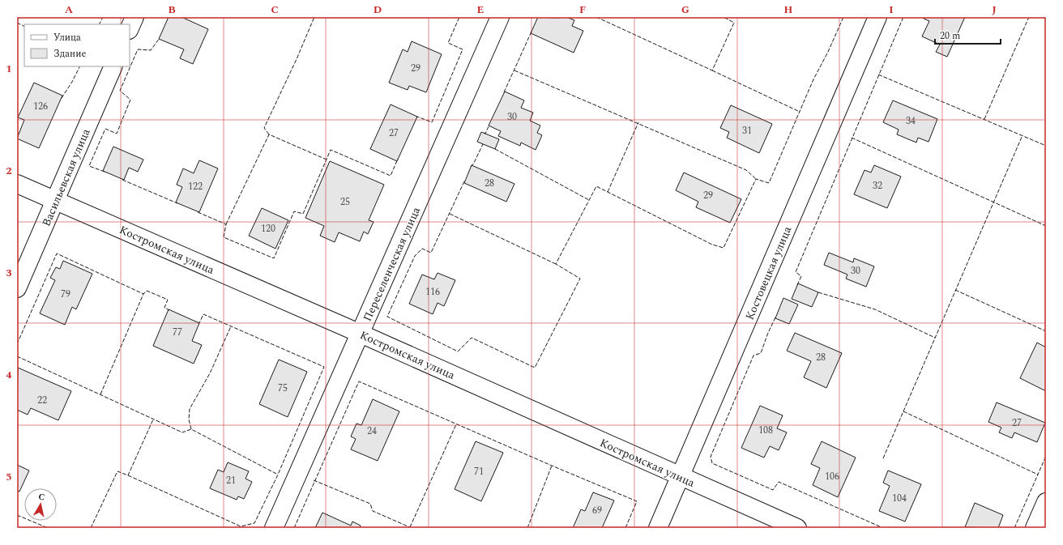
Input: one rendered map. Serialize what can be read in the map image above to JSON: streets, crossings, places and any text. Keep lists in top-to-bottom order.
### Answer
{
  "streets": {
    "street": [
      "Васильевская улица",
      "Костромская улица",
      "Переселенческая улица",
      "Костовецкая улица"
    ]
  },
  "crossings": [
    ["Васильевская улица", "Костромская улица"],
    ["Костромская улица", "Переселенческая улица"],
    ["Костромская улица", "Костовецкая улица"]
  ],
  "house_numbers": [
    "29",
    "126",
    "30",
    "34",
    "31",
    "27",
    "28",
    "32",
    "122",
    "29",
    "25",
    "120",
    "30",
    "116",
    "79",
    "77",
    "28",
    "75",
    "22",
    "27",
    "108",
    "24",
    "71",
    "106",
    "21",
    "104",
    "69"
  ],
  "legend": ["Улица", "Здание"],
  "scale_bar": "20 m",
  "north": "top",
  "grid": {
    "columns": [
      "A",
      "B",
      "C",
      "D",
      "E",
      "F",
      "G",
      "H",
      "I",
      "J"
    ],
    "rows": [
      "1",
      "2",
      "3",
      "4",
      "5"
    ]
  }
}
